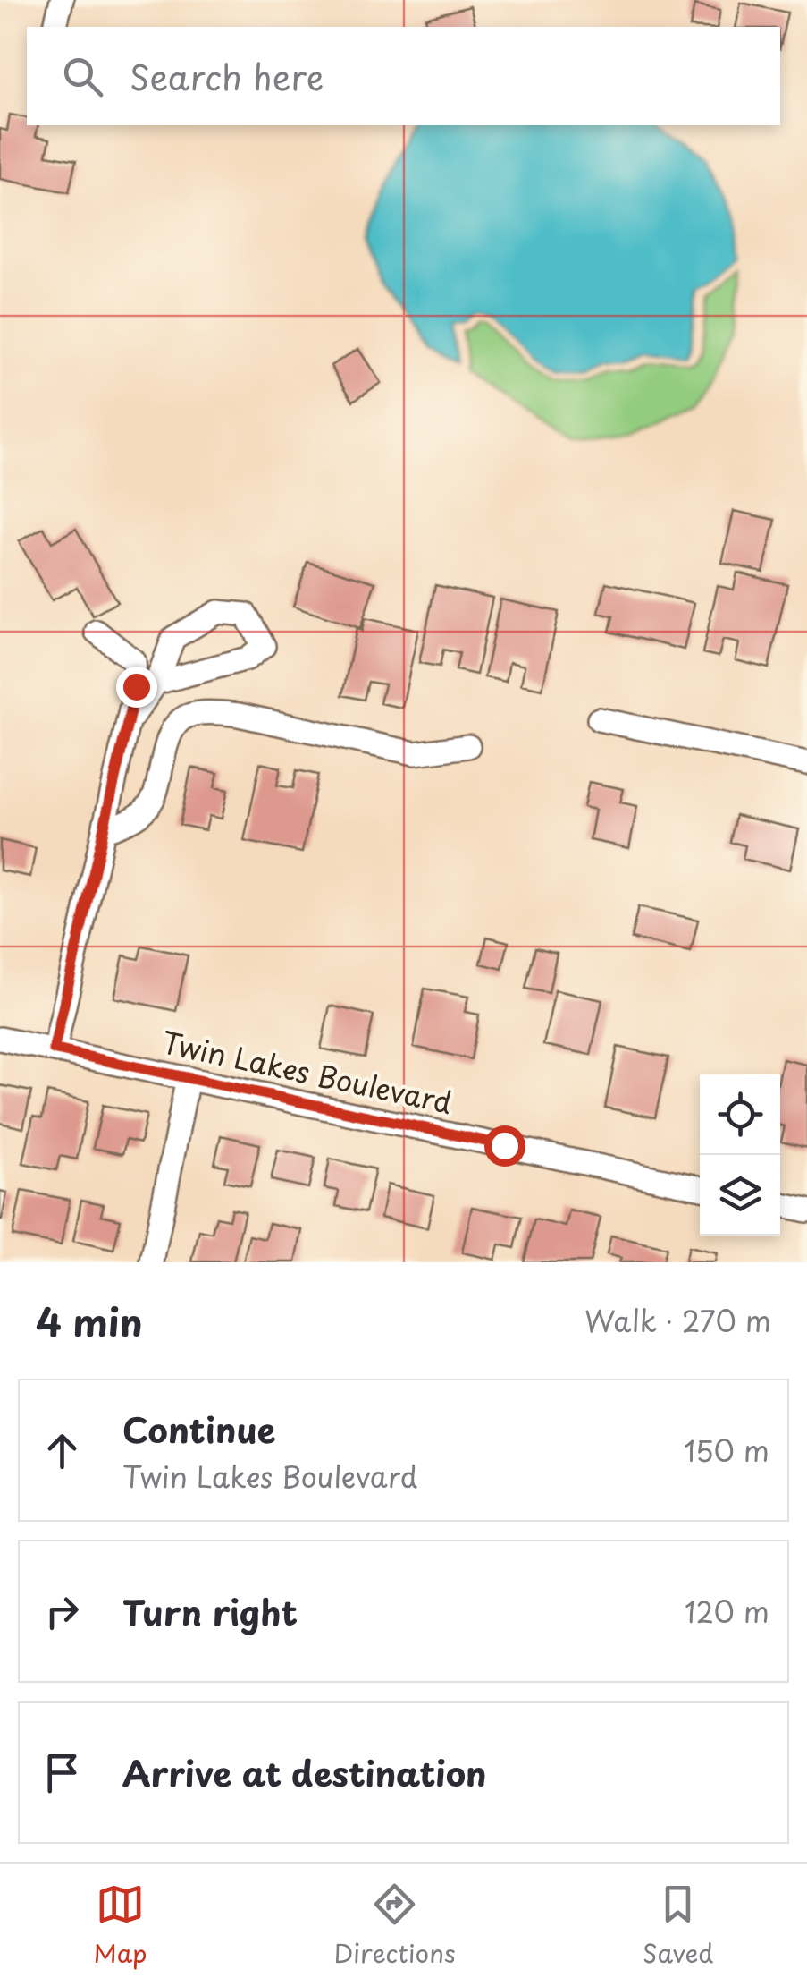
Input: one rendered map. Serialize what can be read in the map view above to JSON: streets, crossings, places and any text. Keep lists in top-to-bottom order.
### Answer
{
  "streets": {
    "street": ["Twin Lakes Boulevard"]
  },
  "page": {
    "search": "Search here",
    "heading": ["4 min", "Walk · 270 m"],
    "list": [
      ["Continue", "Twin Lakes Boulevard", "150 m"],
      ["Turn right", "120 m"],
      "Arrive at destination"
    ],
    "nav": ["Map", "Directions", "Saved"]
  }
}
